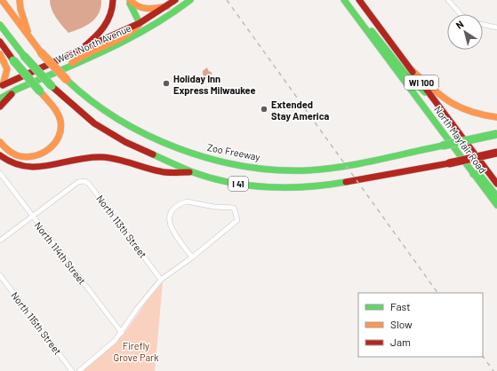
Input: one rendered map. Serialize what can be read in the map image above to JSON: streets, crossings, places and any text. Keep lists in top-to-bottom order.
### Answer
{
  "streets": {
    "main road": [
      "West North Avenue",
      "WI 100",
      "North Mayfair Road",
      "Zoo Freeway",
      "I 41"
    ],
    "street": ["North 113th Street", "North 114th Street", "North 115th Street"]
  },
  "crossings": [
    ["North 113th Street", "North 114th Street"]
  ],
  "parks": ["Firefly Grove Park"],
  "places": ["Holiday Inn Express Milwaukee", "Extended Stay America"],
  "legend": ["Fast", "Slow", "Jam"],
  "north": "top left"
}
